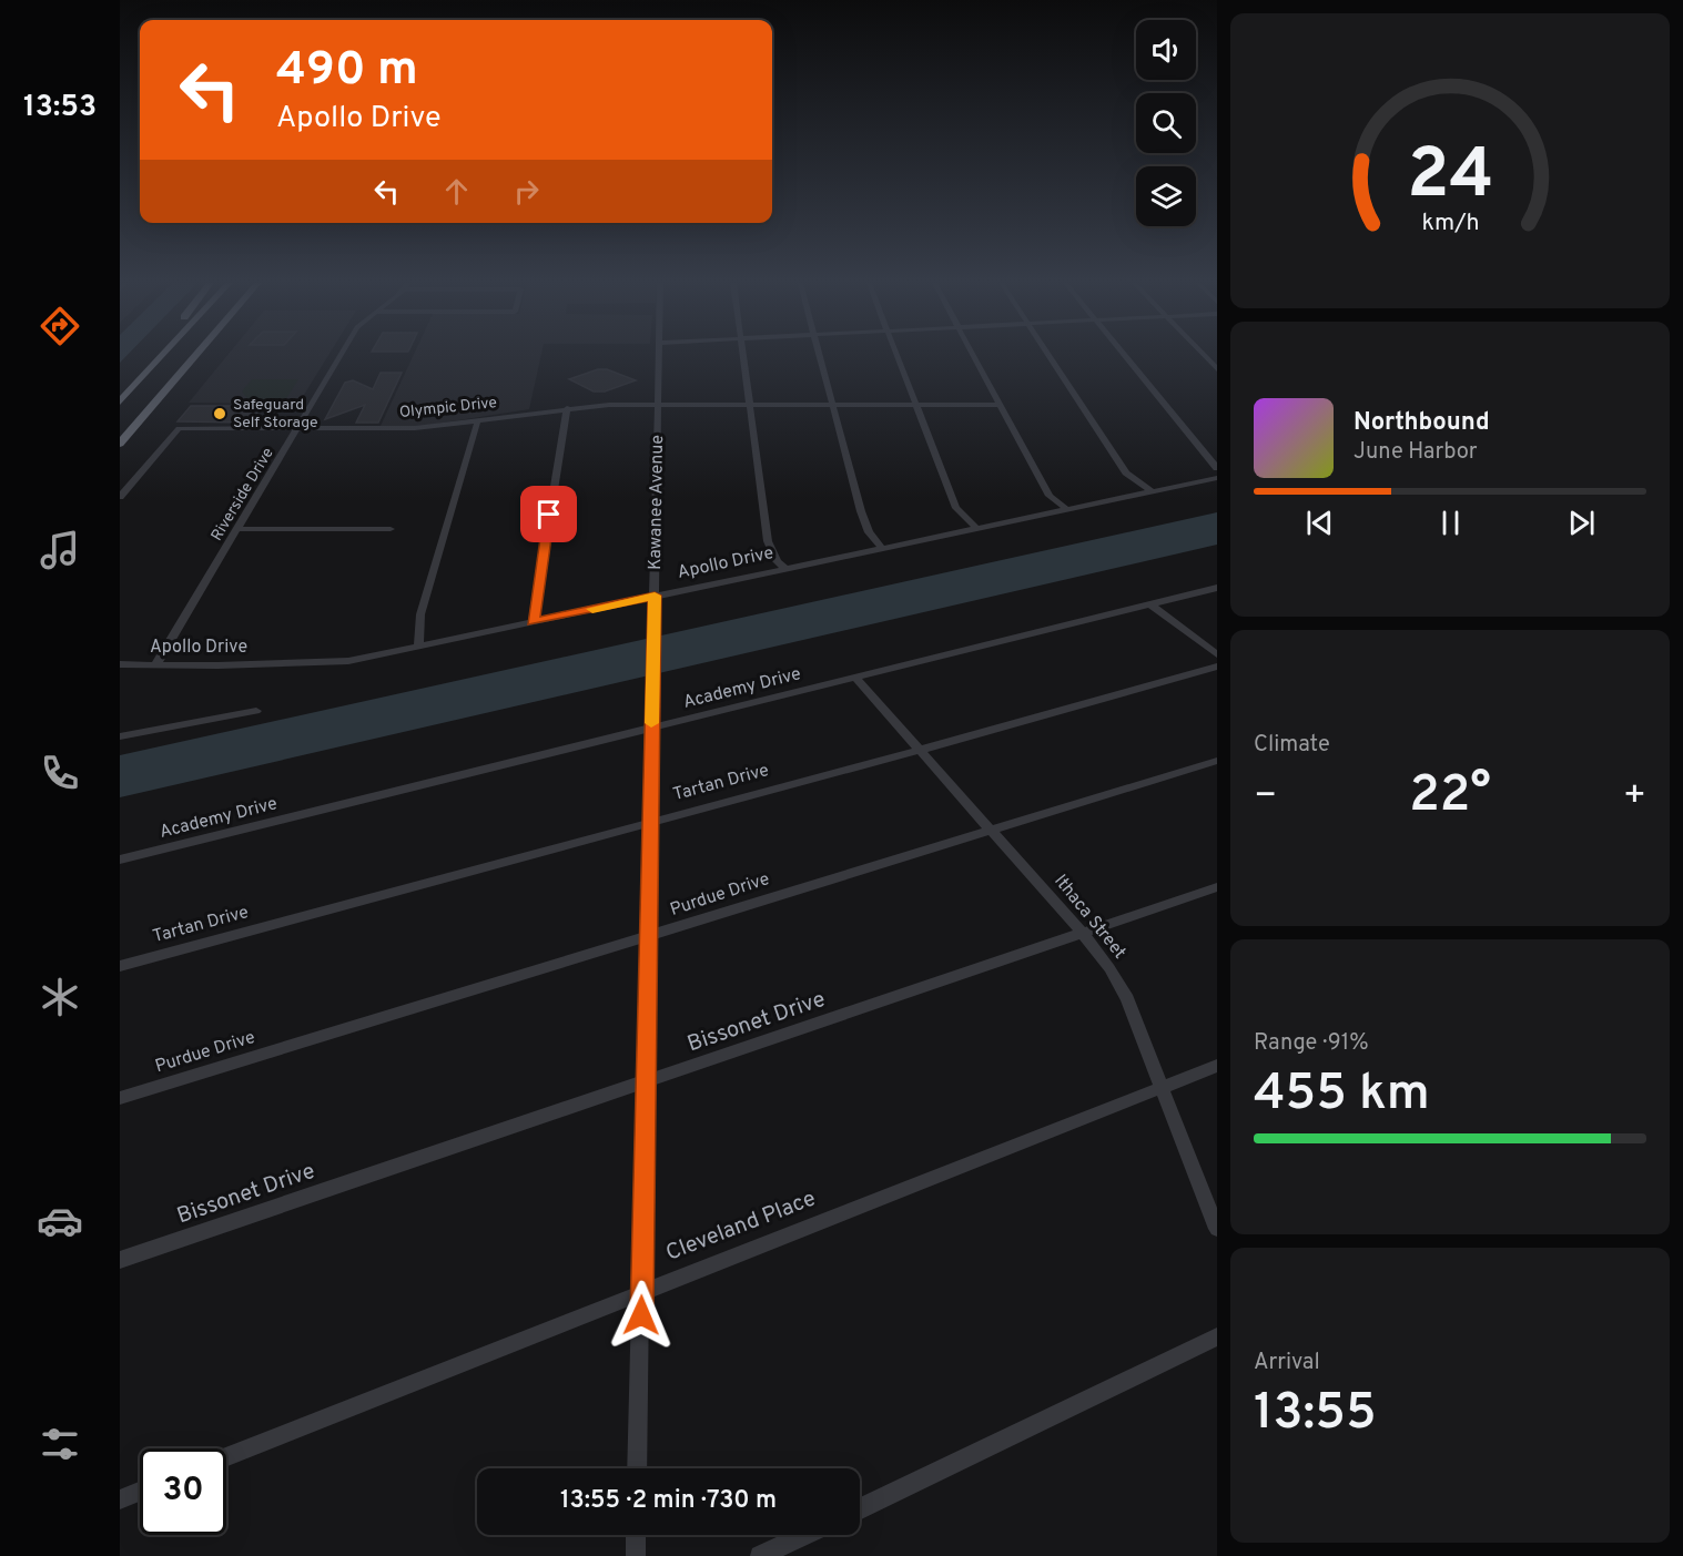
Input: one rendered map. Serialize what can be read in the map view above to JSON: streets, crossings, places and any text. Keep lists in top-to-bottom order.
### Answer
{
  "streets": {
    "street": [
      "Olympic Drive",
      "Riverside Drive",
      "Kawanee Avenue",
      "Apollo Drive",
      "Academy Drive",
      "Tartan Drive",
      "Purdue Drive",
      "Ithaca Street",
      "Bissonet Drive",
      "Cleveland Place"
    ]
  },
  "crossings": [
    ["Olympic Drive", "Riverside Drive"],
    ["Olympic Drive", "Kawanee Avenue"],
    ["Riverside Drive", "Apollo Drive"],
    ["Kawanee Avenue", "Apollo Drive"],
    ["Kawanee Avenue", "Academy Drive"],
    ["Kawanee Avenue", "Tartan Drive"],
    ["Kawanee Avenue", "Purdue Drive"],
    ["Kawanee Avenue", "Bissonet Drive"],
    ["Kawanee Avenue", "Cleveland Place"],
    ["Academy Drive", "Ithaca Street"],
    ["Tartan Drive", "Ithaca Street"],
    ["Purdue Drive", "Ithaca Street"],
    ["Ithaca Street", "Bissonet Drive"],
    ["Ithaca Street", "Cleveland Place"]
  ],
  "places": ["Safeguard Self Storage"],
  "page": {
    "tabs": "13:53",
    "turn": ["490 m", "Apollo Drive"],
    "song": ["Northbound", "June Harbor"],
    "tile": [
      "Climate",
      ["Range · 91%", "455 km"],
      ["Arrival", "13:55"]
    ],
    "heat": ["−", "22°", "+"],
    "limit": "30",
    "trip": "13:55 · 2 min · 730 m",
    "gauge": ["24", "km/h"]
  }
}
